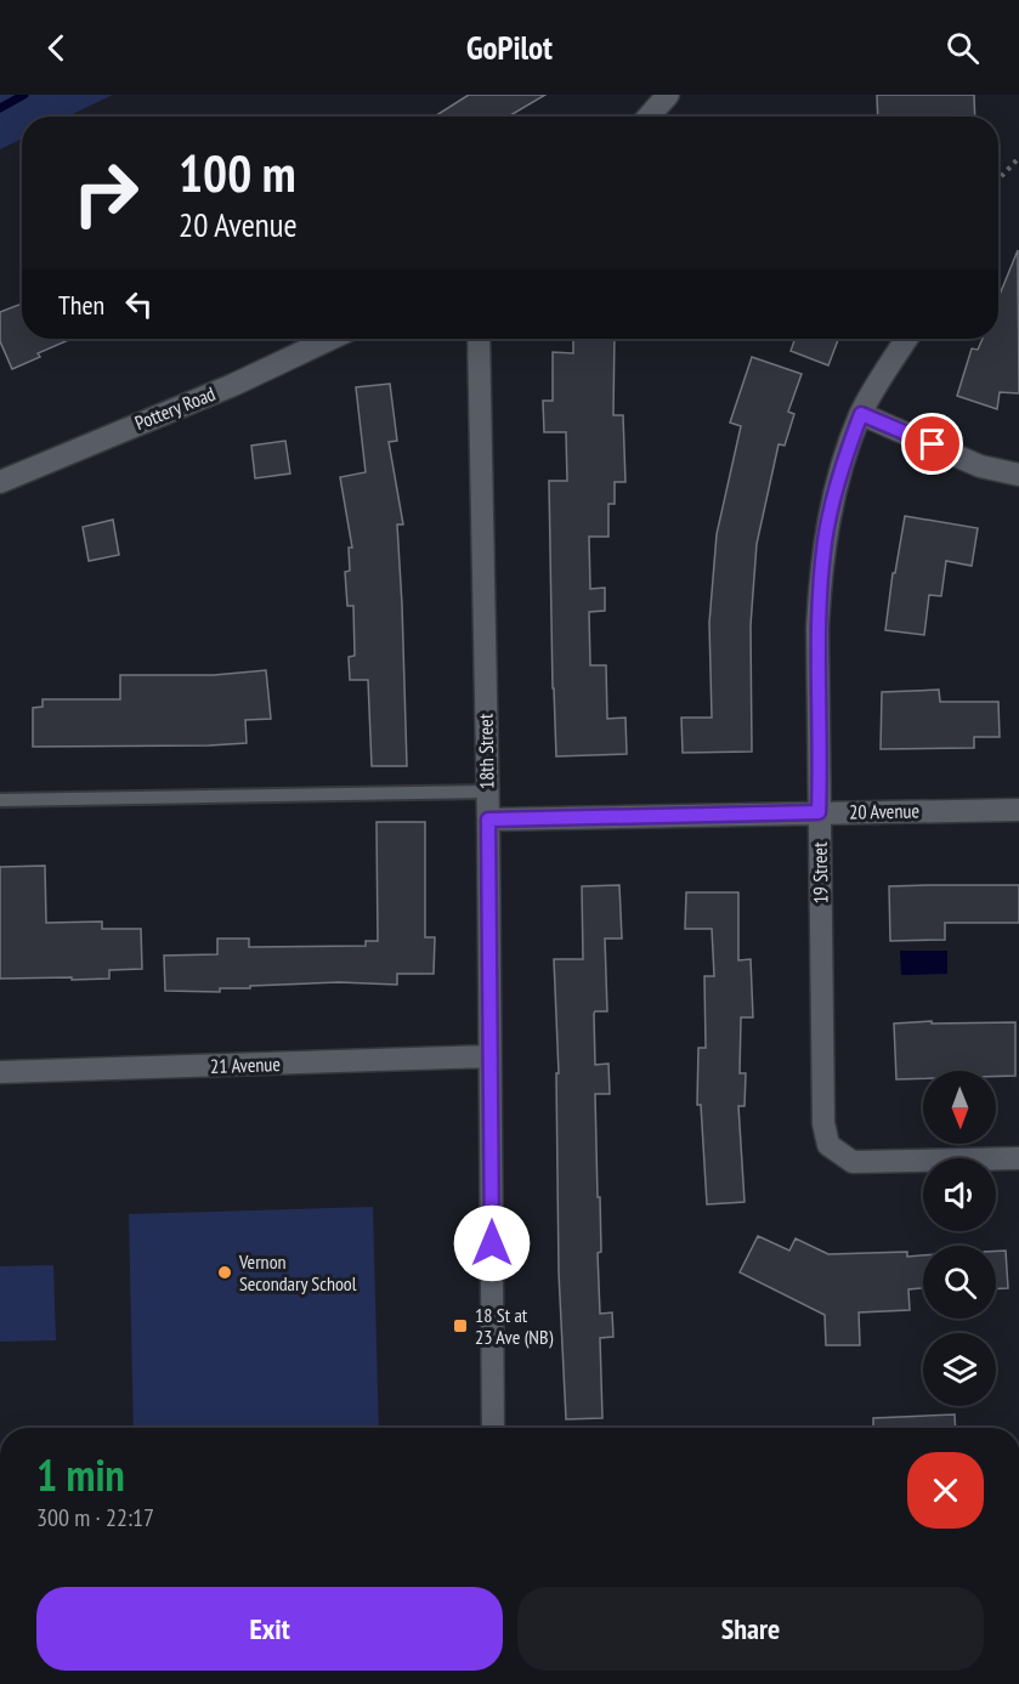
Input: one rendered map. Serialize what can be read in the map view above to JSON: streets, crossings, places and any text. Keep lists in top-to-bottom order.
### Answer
{
  "streets": {
    "street": [
      "Pottery Road",
      "18th Street",
      "20 Avenue",
      "19 Street",
      "21 Avenue"
    ]
  },
  "crossings": [
    ["18th Street", "20 Avenue"],
    ["18th Street", "21 Avenue"],
    ["20 Avenue", "19 Street"]
  ],
  "places": {
    "other": ["Vernon Secondary School"],
    "transit": ["18 St at 23 Ave (NB)"]
  },
  "north": "bottom",
  "page": {
    "header": "GoPilot",
    "turn": ["100 m", "20 Avenue"],
    "then": "Then",
    "heading": ["1 min", "300 m · 22:17"],
    "buttons": ["Exit", "Share"]
  }
}
